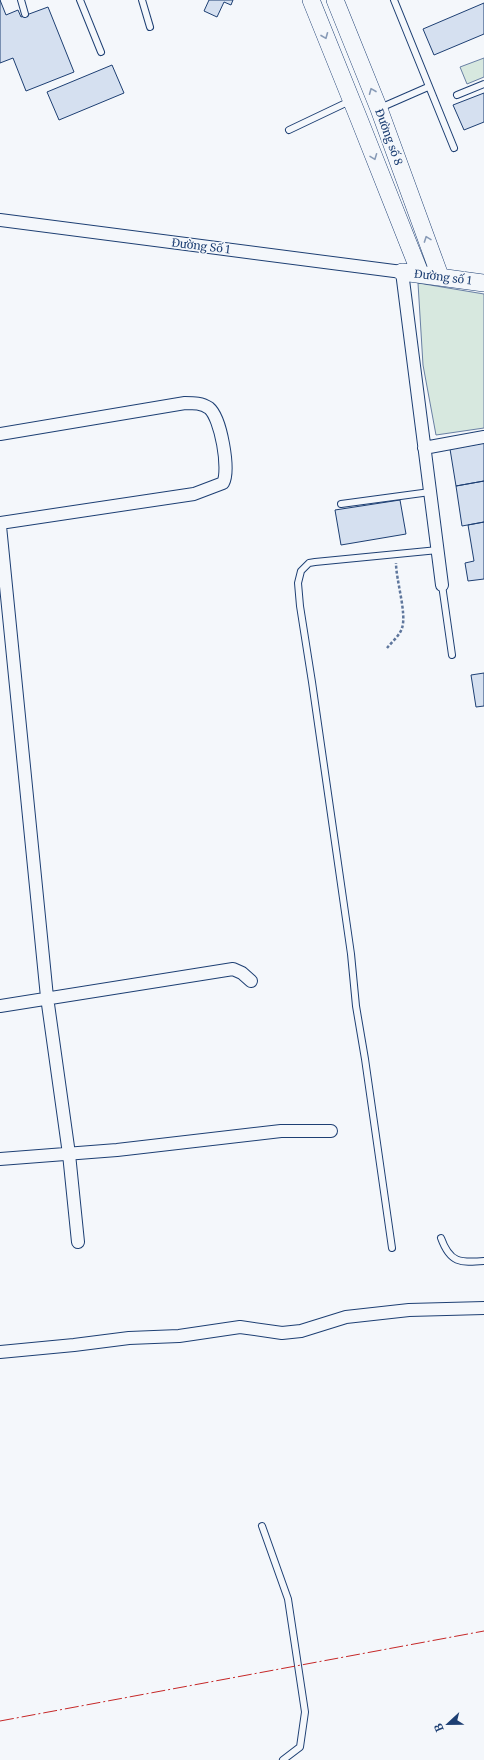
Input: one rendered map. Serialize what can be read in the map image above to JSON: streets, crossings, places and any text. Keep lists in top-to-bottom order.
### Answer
{
  "streets": {
    "street": ["Đường số 8", "Đường Số 1", "Đường số 1"]
  },
  "crossings": [
    ["Đường số 8", "Đường số 1"],
    ["Đường Số 1", "Đường số 1"]
  ],
  "north": "left"
}
